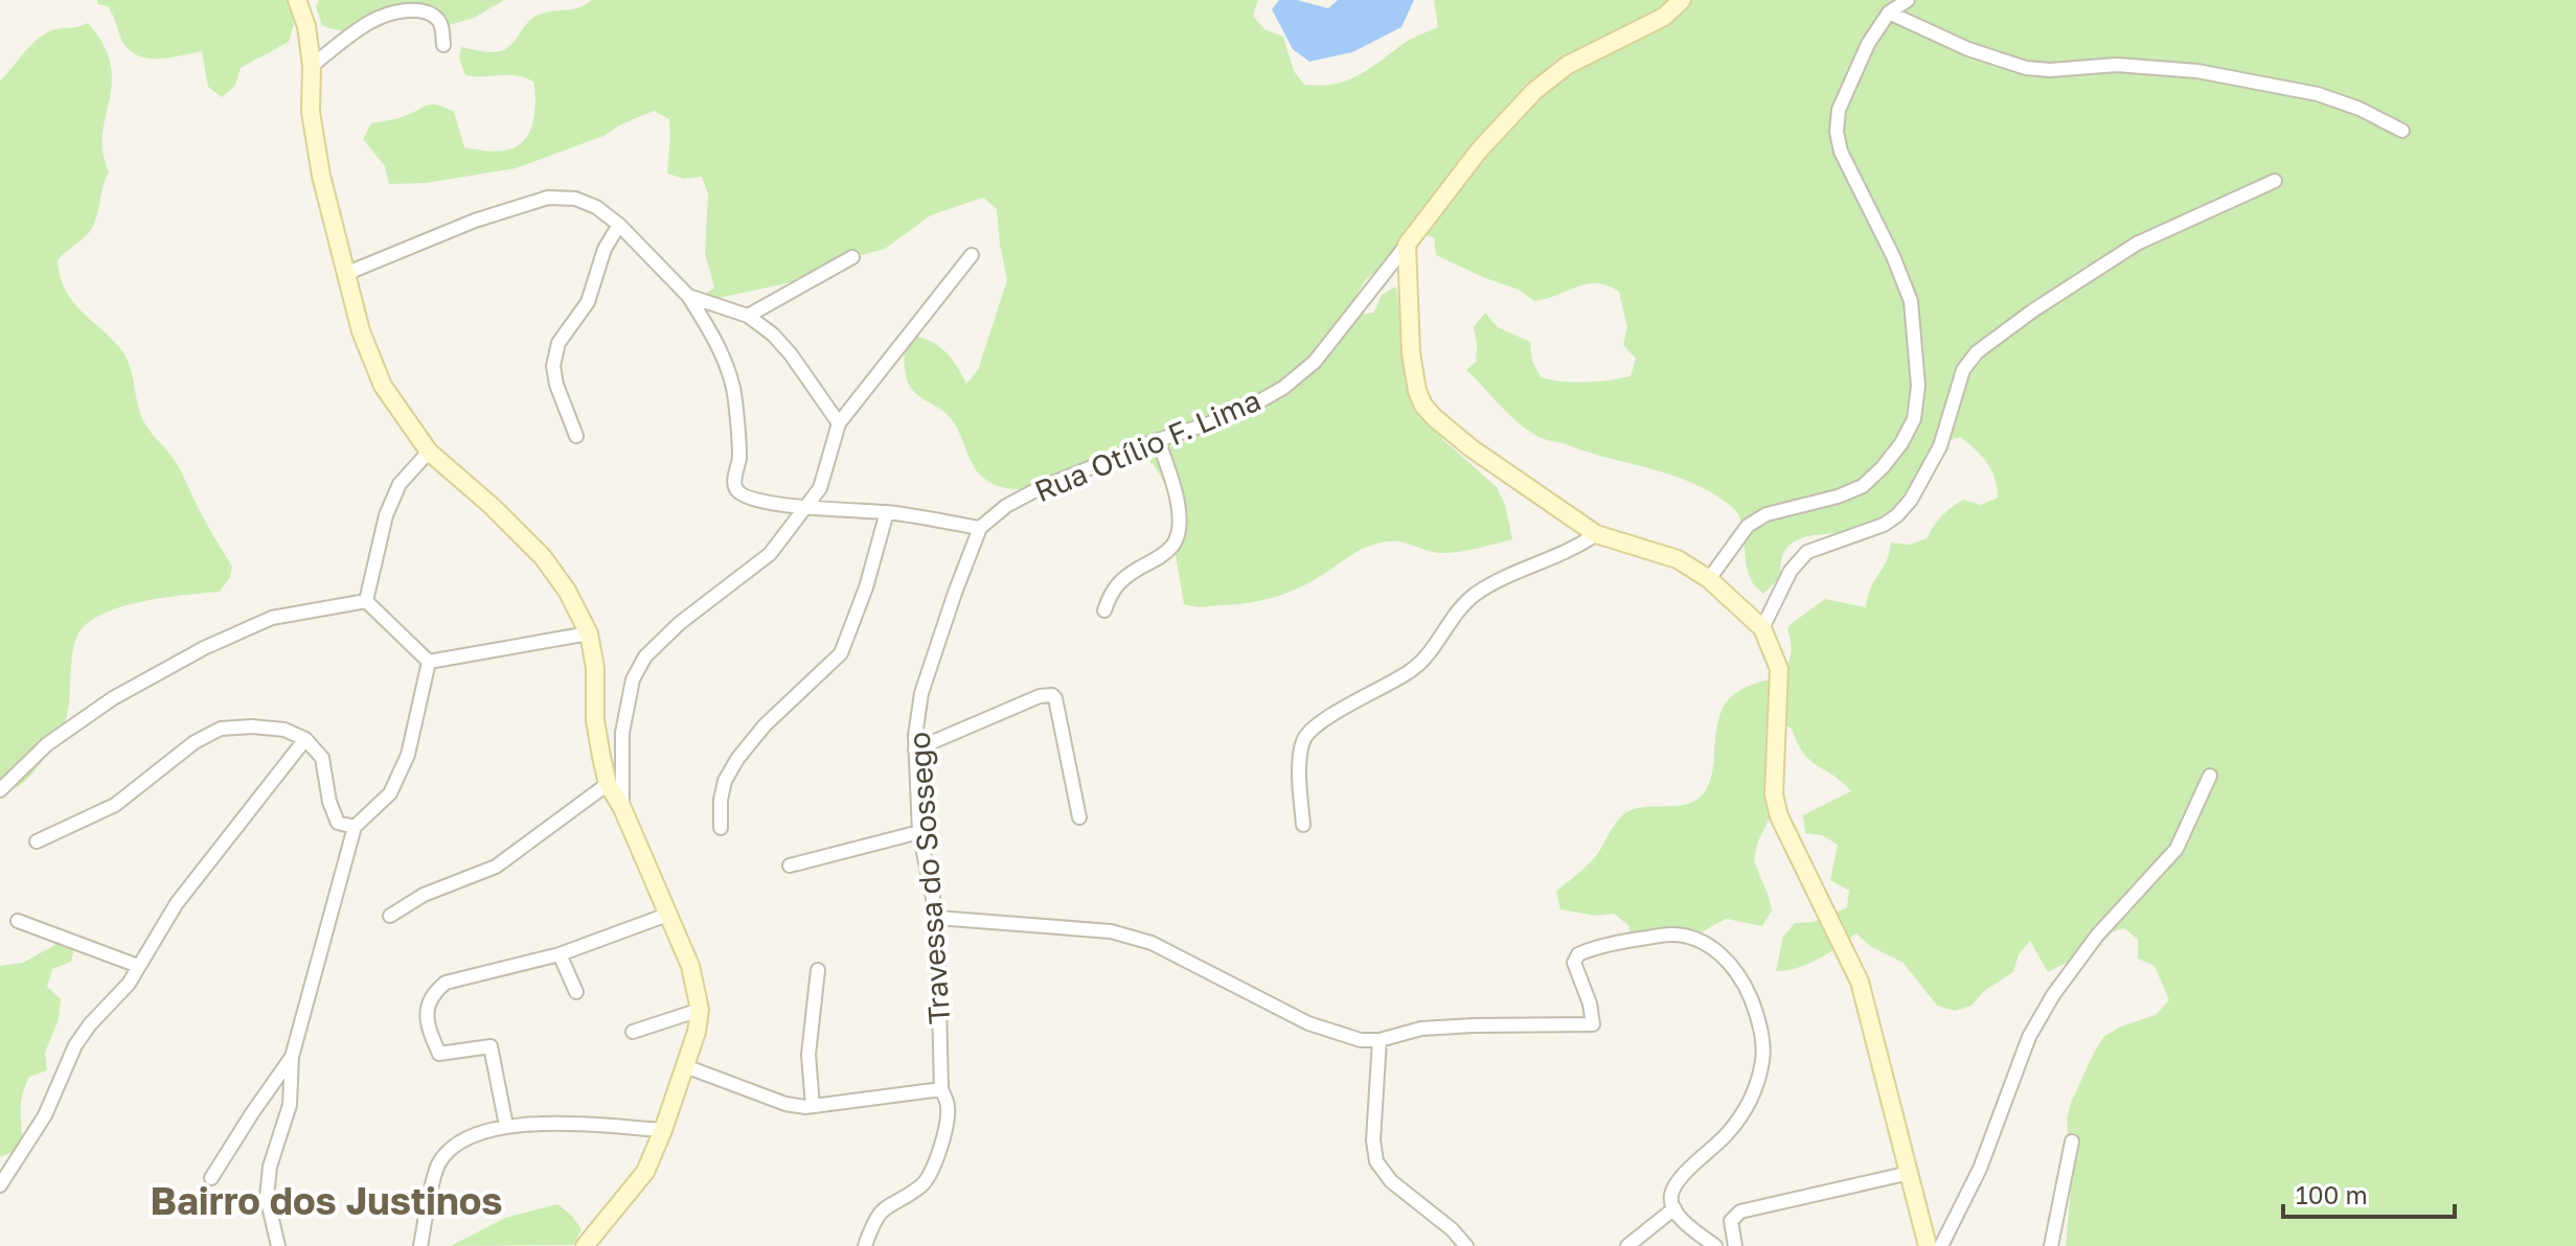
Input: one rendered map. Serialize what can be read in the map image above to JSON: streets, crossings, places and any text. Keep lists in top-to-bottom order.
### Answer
{
  "streets": {
    "street": ["Rua Otílio F. Lima", "Travessa do Sossego"]
  },
  "crossings": [
    ["Rua Otílio F. Lima", "Travessa do Sossego"]
  ],
  "districts": ["Bairro dos Justinos"],
  "scale_bar": "100 m"
}
